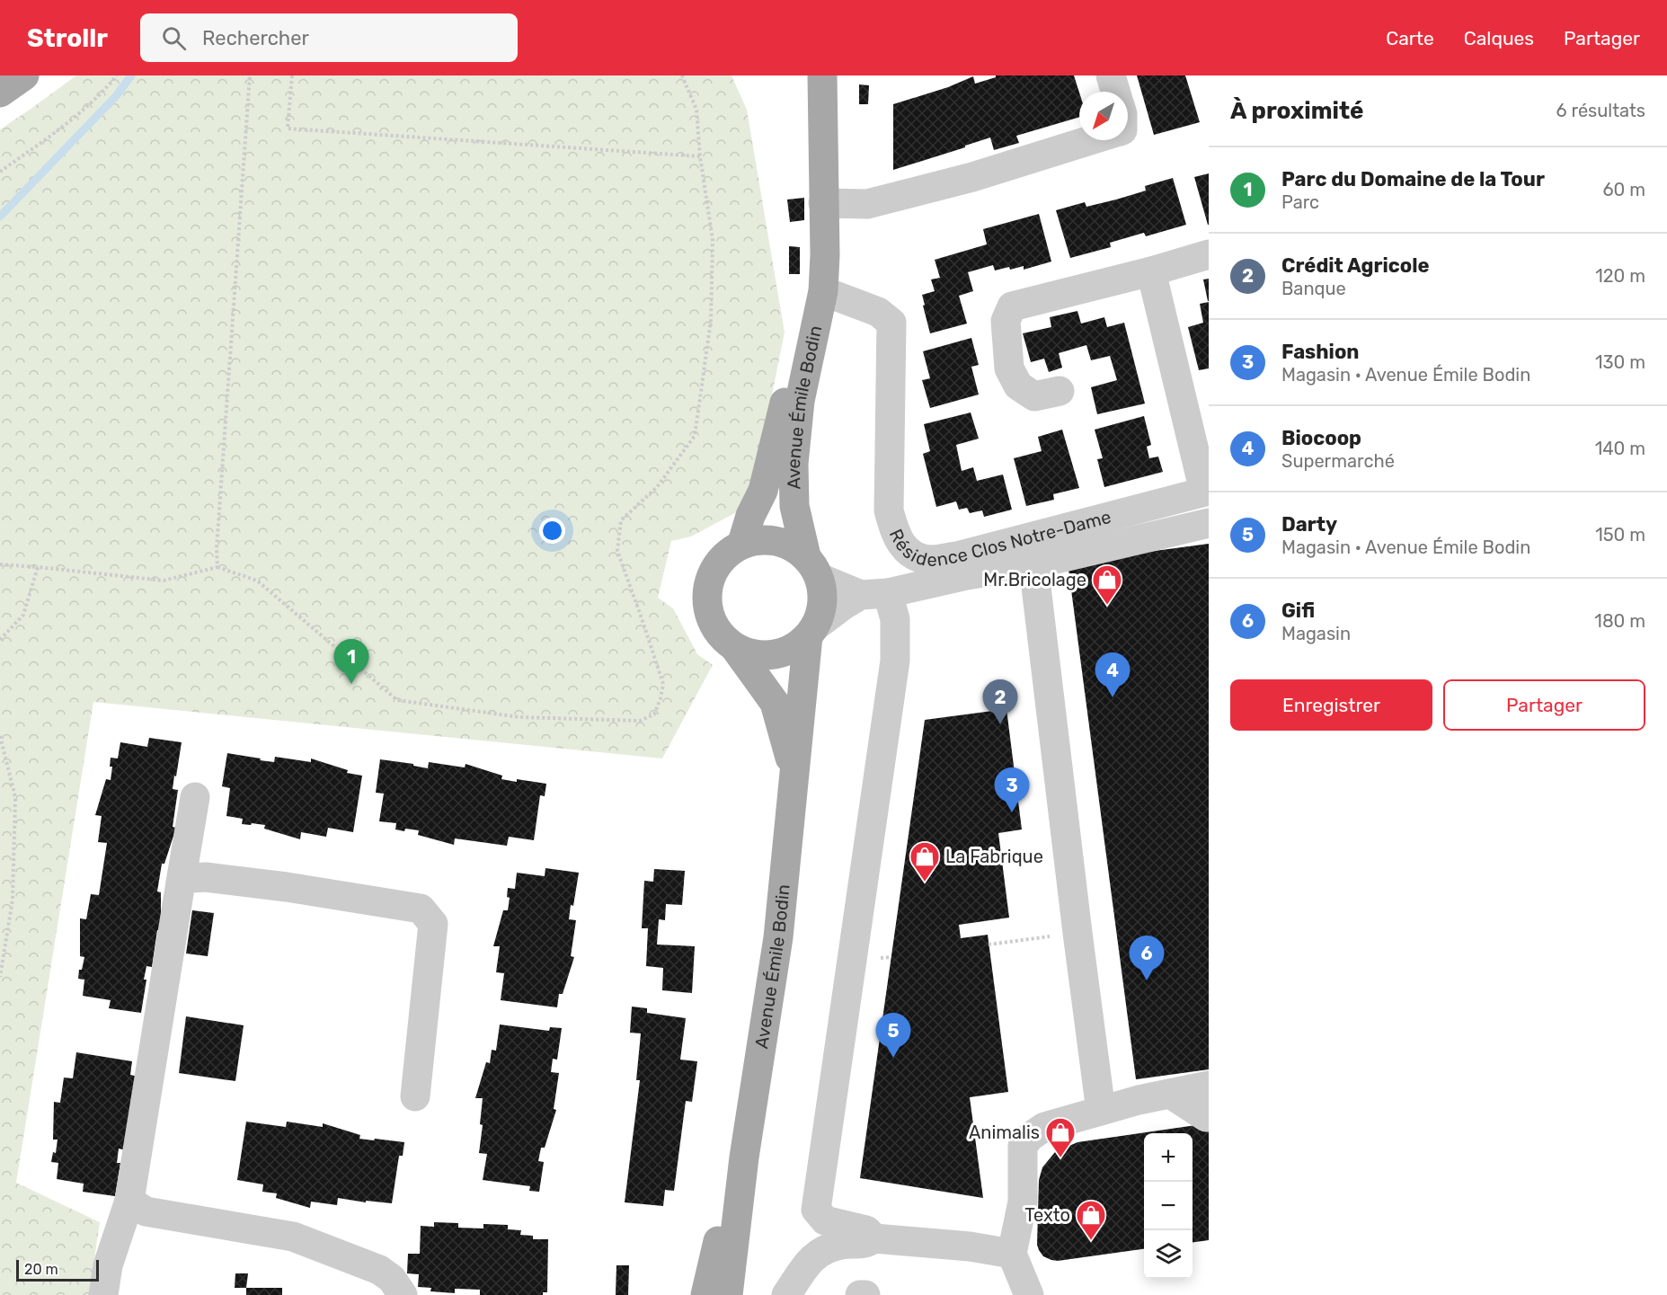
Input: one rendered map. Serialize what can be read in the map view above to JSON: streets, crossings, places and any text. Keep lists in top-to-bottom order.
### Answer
{
  "streets": {
    "main road": ["Avenue Émile Bodin"],
    "street": ["Résidence Clos Notre-Dame"]
  },
  "crossings": [
    ["Avenue Émile Bodin", "Résidence Clos Notre-Dame"]
  ],
  "places": {
    "shop": [
      "Mr.Bricolage",
      "La Fabrique",
      "Animalis",
      "Texto"
    ]
  },
  "scale_bar": "20 m",
  "north": "bottom left",
  "page": {
    "header": "Strollr",
    "search": "Rechercher",
    "nav": ["Carte", "Calques", "Partager"],
    "heading": ["À proximité", "6 résultats"],
    "list": [
      {
        "mark": "1",
        "name": "Parc du Domaine de la Tour",
        "note": "Parc",
        "value": "60 m"
      },
      {
        "mark": "2",
        "name": "Crédit Agricole",
        "note": "Banque",
        "value": "120 m"
      },
      {
        "mark": "3",
        "name": "Fashion",
        "note": "Magasin · Avenue Émile Bodin",
        "value": "130 m"
      },
      {
        "mark": "4",
        "name": "Biocoop",
        "note": "Supermarché",
        "value": "140 m"
      },
      {
        "mark": "5",
        "name": "Darty",
        "note": "Magasin · Avenue Émile Bodin",
        "value": "150 m"
      },
      {
        "mark": "6",
        "name": "Gifi",
        "note": "Magasin",
        "value": "180 m"
      }
    ],
    "pins": [
      "1",
      "4",
      "2",
      "3",
      "6",
      "5"
    ],
    "buttons": ["Enregistrer", "Partager"],
    "map_buttons": ["+", "−"],
    "scale": "20 m"
  }
}
